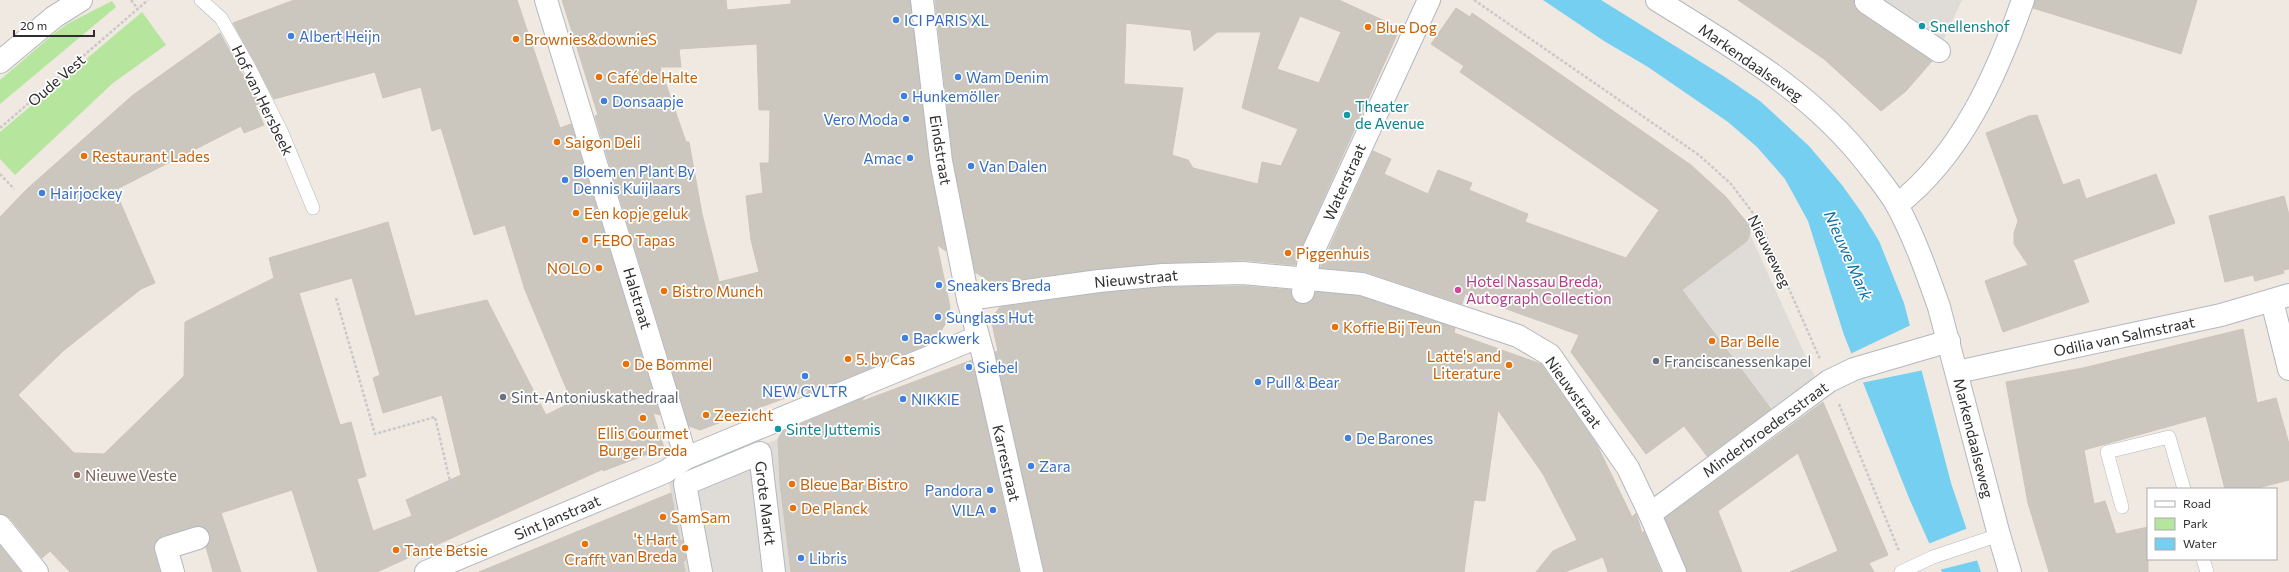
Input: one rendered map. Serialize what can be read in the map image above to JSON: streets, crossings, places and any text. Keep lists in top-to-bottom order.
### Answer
{
  "streets": {
    "street": [
      "Markendaalseweg",
      "Eindstraat",
      "Waterstraat",
      "Nieuwstraat",
      "Halstraat",
      "Odilia van Salmstraat",
      "Minderbroedersstraat",
      "Karrestraat",
      "Grote Markt",
      "Sint Janstraat"
    ],
    "lane": ["Hof van Hersbeek"],
    "path": ["Oude Vest", "Nieuweweg"]
  },
  "crossings": [
    ["Markendaalseweg", "Odilia van Salmstraat"],
    ["Markendaalseweg", "Minderbroedersstraat"],
    ["Eindstraat", "Nieuwstraat"],
    ["Eindstraat", "Karrestraat"],
    ["Waterstraat", "Nieuwstraat"],
    ["Nieuweweg", "Minderbroedersstraat"],
    ["Nieuwstraat", "Minderbroedersstraat"],
    ["Nieuwstraat", "Karrestraat"],
    ["Halstraat", "Sint Janstraat"],
    ["Karrestraat", "Sint Janstraat"]
  ],
  "water": ["Nieuwe Mark"],
  "places": [
    "ICI PARIS XL",
    "Snellenshof",
    "Blue Dog",
    "Albert Heijn",
    "Brownies&downieS",
    "Café de Halte",
    "Wam Denim",
    "Hunkemöller",
    "Donsaapje",
    "Theater de Avenue",
    "Vero Moda",
    "Saigon Deli",
    "Restaurant Lades",
    "Amac",
    "Van Dalen",
    "Bloem en Plant By Dennis Kuijlaars",
    "Hairjockey",
    "Een kopje geluk",
    "FEBO Tapas",
    "Piggenhuis",
    "NOLO",
    "Sneakers Breda",
    "Hotel Nassau Breda, Autograph Collection",
    "Bistro Munch",
    "Sunglass Hut",
    "Koffie Bij Teun",
    "Backwerk",
    "Bar Belle",
    "5. by Cas",
    "Franciscanessenkapel",
    "De Bommel",
    "Latte's and Literature",
    "Siebel",
    "NEW CVLTR",
    "Pull & Bear",
    "Sint-Antoniuskathedraal",
    "NIKKIE",
    "Zeezicht",
    "Ellis Gourmet Burger Breda",
    "Sinte Juttemis",
    "De Barones",
    "Zara",
    "Nieuwe Veste",
    "Bleue Bar Bistro",
    "Pandora",
    "De Planck",
    "VILA",
    "SamSam",
    "Crafft",
    "'t Hart van Breda",
    "Tante Betsie",
    "Libris"
  ],
  "legend": ["Road", "Park", "Water"],
  "scale_bar": "20 m"
}
